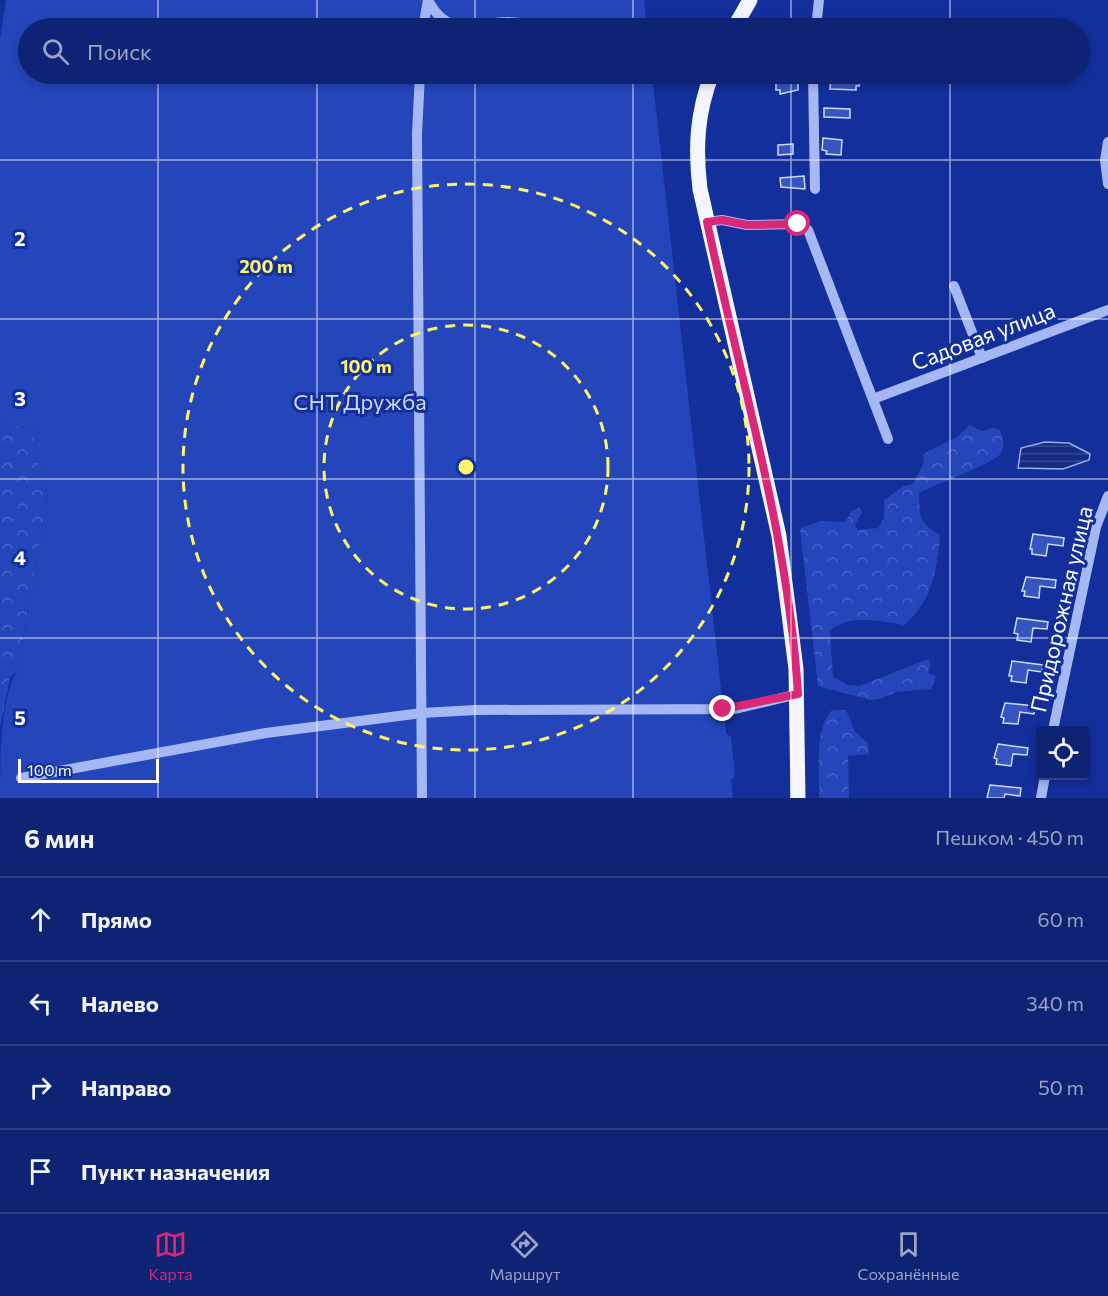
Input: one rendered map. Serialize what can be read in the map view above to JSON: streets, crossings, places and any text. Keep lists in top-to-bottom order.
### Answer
{
  "streets": {
    "street": ["Садовая улица", "Придорожная улица"]
  },
  "parks": ["СНТ Дружба"],
  "scale_bar": "100 m",
  "page": {
    "search": "Поиск",
    "scale": "100 m",
    "heading": ["6 мин", "Пешком · 450 m"],
    "list": [
      ["Прямо", "60 m"],
      ["Налево", "340 m"],
      ["Направо", "50 m"],
      "Пункт назначения"
    ],
    "nav": ["Карта", "Маршрут", "Сохранённые"]
  },
  "grid": {
    "rows": [
      "2",
      "3",
      "4",
      "5"
    ]
  },
  "rings": ["200 m", "100 m"]
}
